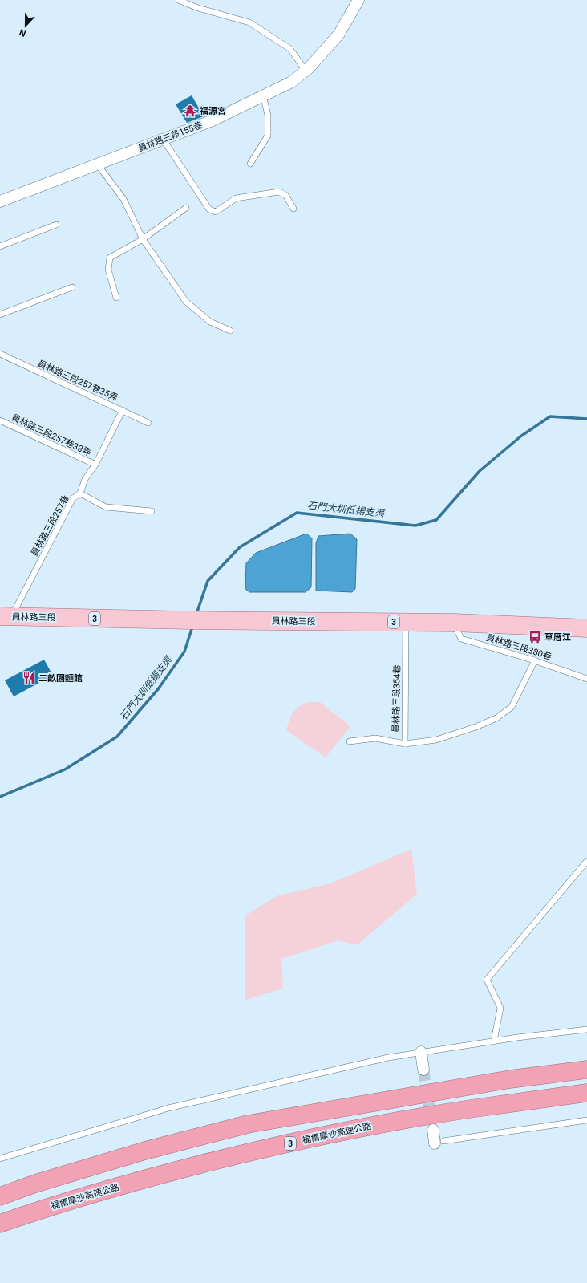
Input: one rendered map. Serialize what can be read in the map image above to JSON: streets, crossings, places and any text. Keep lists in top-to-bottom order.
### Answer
{
  "streets": {
    "highway": ["3", "福爾摩沙高速公路"],
    "main road": ["員林路三段"],
    "street": ["員林路三段155巷"],
    "lane": [
      "員林路三段257巷35弄",
      "員林路三段257巷33弄",
      "員林路三段257巷",
      "員林路三段380巷",
      "員林路三段354巷"
    ]
  },
  "crossings": [
    ["員林路三段257巷35弄", "員林路三段257巷"],
    ["員林路三段257巷33弄", "員林路三段257巷"],
    ["員林路三段257巷", "員林路三段"],
    ["員林路三段", "員林路三段380巷"],
    ["員林路三段", "員林路三段354巷"],
    ["員林路三段380巷", "員林路三段354巷"]
  ],
  "water": ["石門大圳低揚支渠"],
  "places": {
    "temple": ["福源宮"],
    "bus stop": ["草厝江"],
    "restaurant": ["二畝園麵館"]
  },
  "north": "bottom"
}
